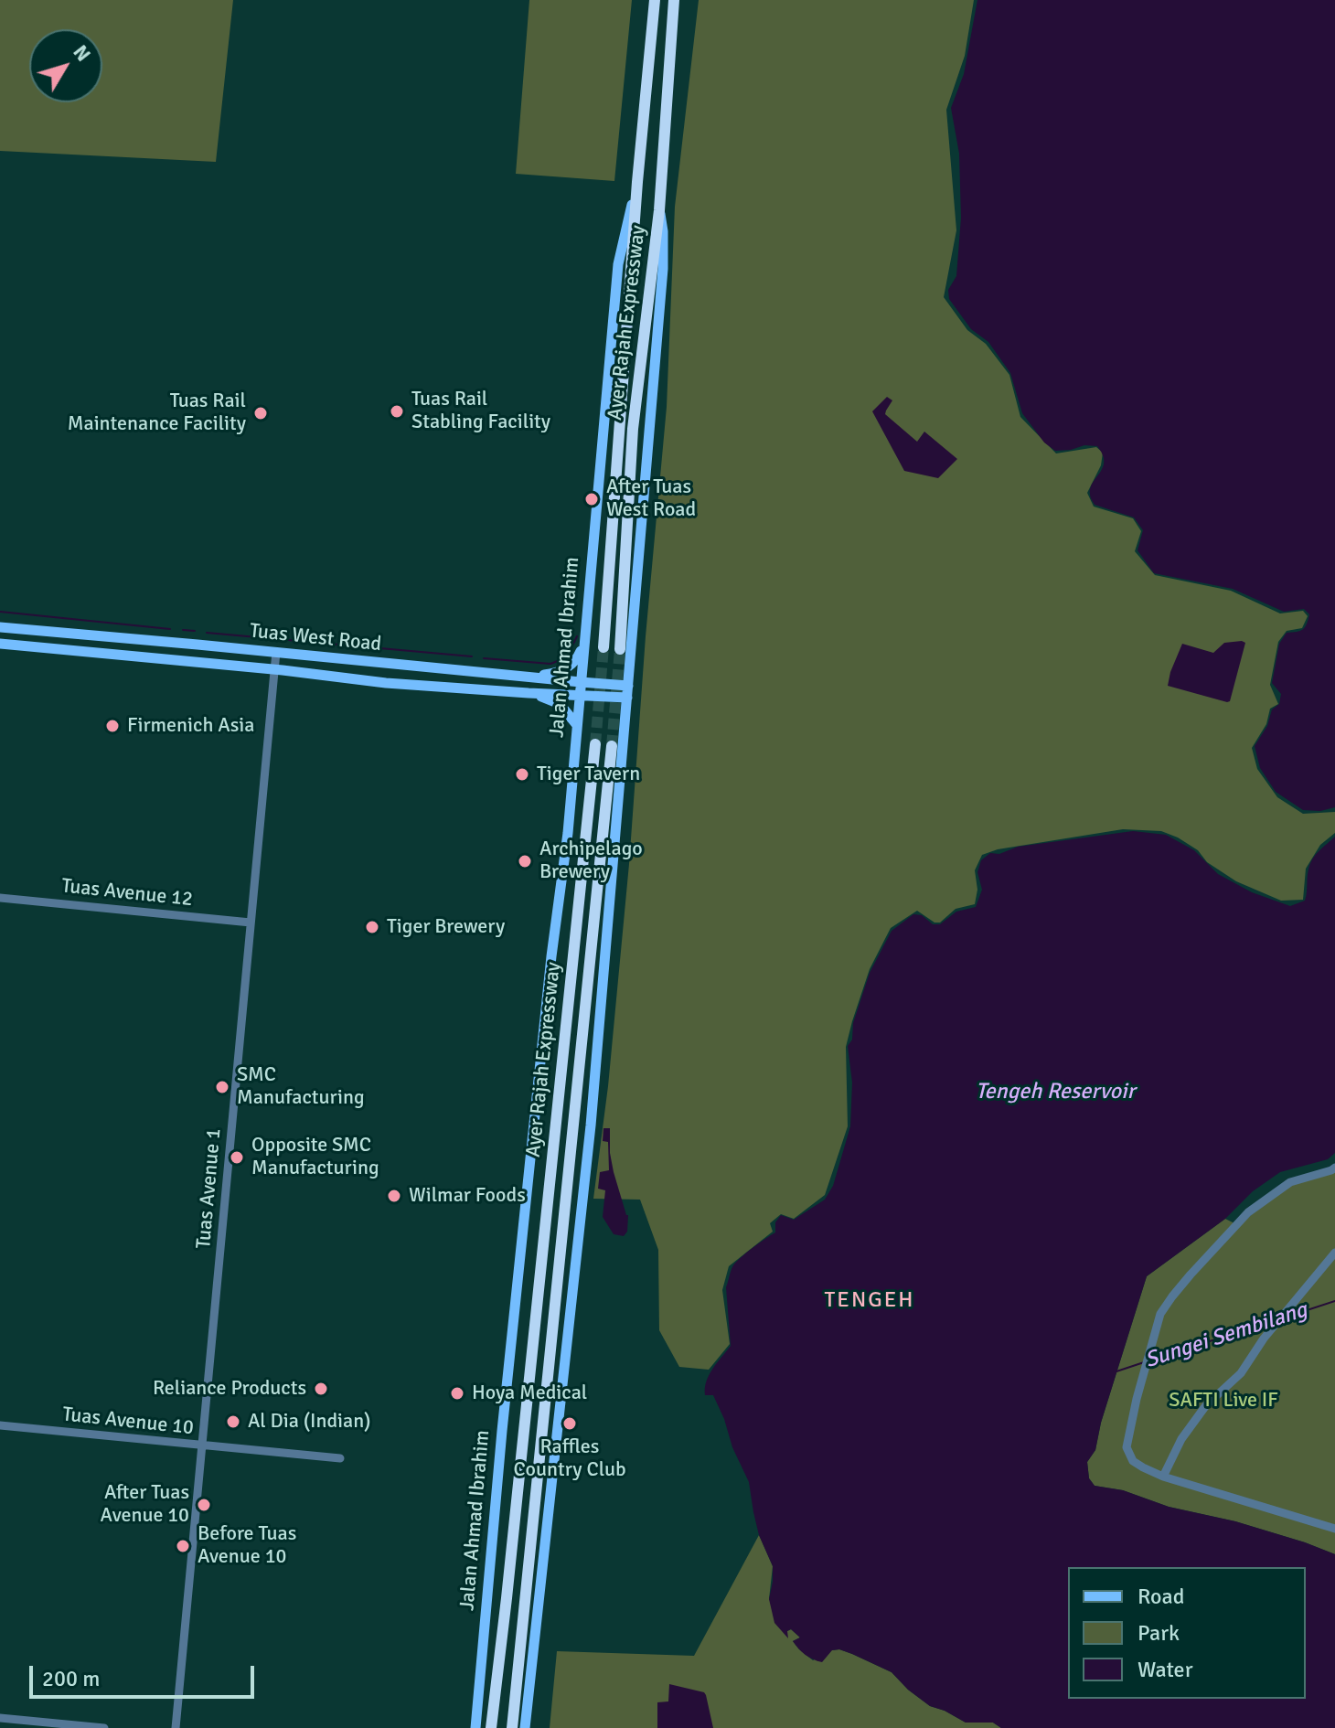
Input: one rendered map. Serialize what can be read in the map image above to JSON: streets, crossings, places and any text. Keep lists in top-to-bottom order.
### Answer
{
  "streets": {
    "highway": ["Ayer Rajah Expressway"],
    "main road": ["Tuas West Road", "Jalan Ahmad Ibrahim"],
    "street": ["Tuas Avenue 12", "Tuas Avenue 1", "Tuas Avenue 10"]
  },
  "crossings": [
    ["Ayer Rajah Expressway", "Jalan Ahmad Ibrahim"],
    ["Tuas West Road", "Jalan Ahmad Ibrahim"],
    ["Tuas West Road", "Tuas Avenue 1"],
    ["Tuas Avenue 12", "Tuas Avenue 1"],
    ["Tuas Avenue 1", "Tuas Avenue 10"]
  ],
  "districts": ["TENGEH"],
  "water": ["Tengeh Reservoir", "Sungei Sembilang"],
  "parks": ["SAFTI Live IF"],
  "places": [
    "Tuas Rail Stabling Facility",
    "Tuas Rail Maintenance Facility",
    "After Tuas West Road",
    "Firmenich Asia",
    "Tiger Tavern",
    "Archipelago Brewery",
    "Tiger Brewery",
    "SMC Manufacturing",
    "Opposite SMC Manufacturing",
    "Wilmar Foods",
    "Reliance Products",
    "Hoya Medical",
    "Al Dia (Indian)",
    "Raffles Country Club",
    "After Tuas Avenue 10",
    "Before Tuas Avenue 10"
  ],
  "legend": ["Road", "Park", "Water"],
  "scale_bar": "200 m",
  "north": "top right"
}
